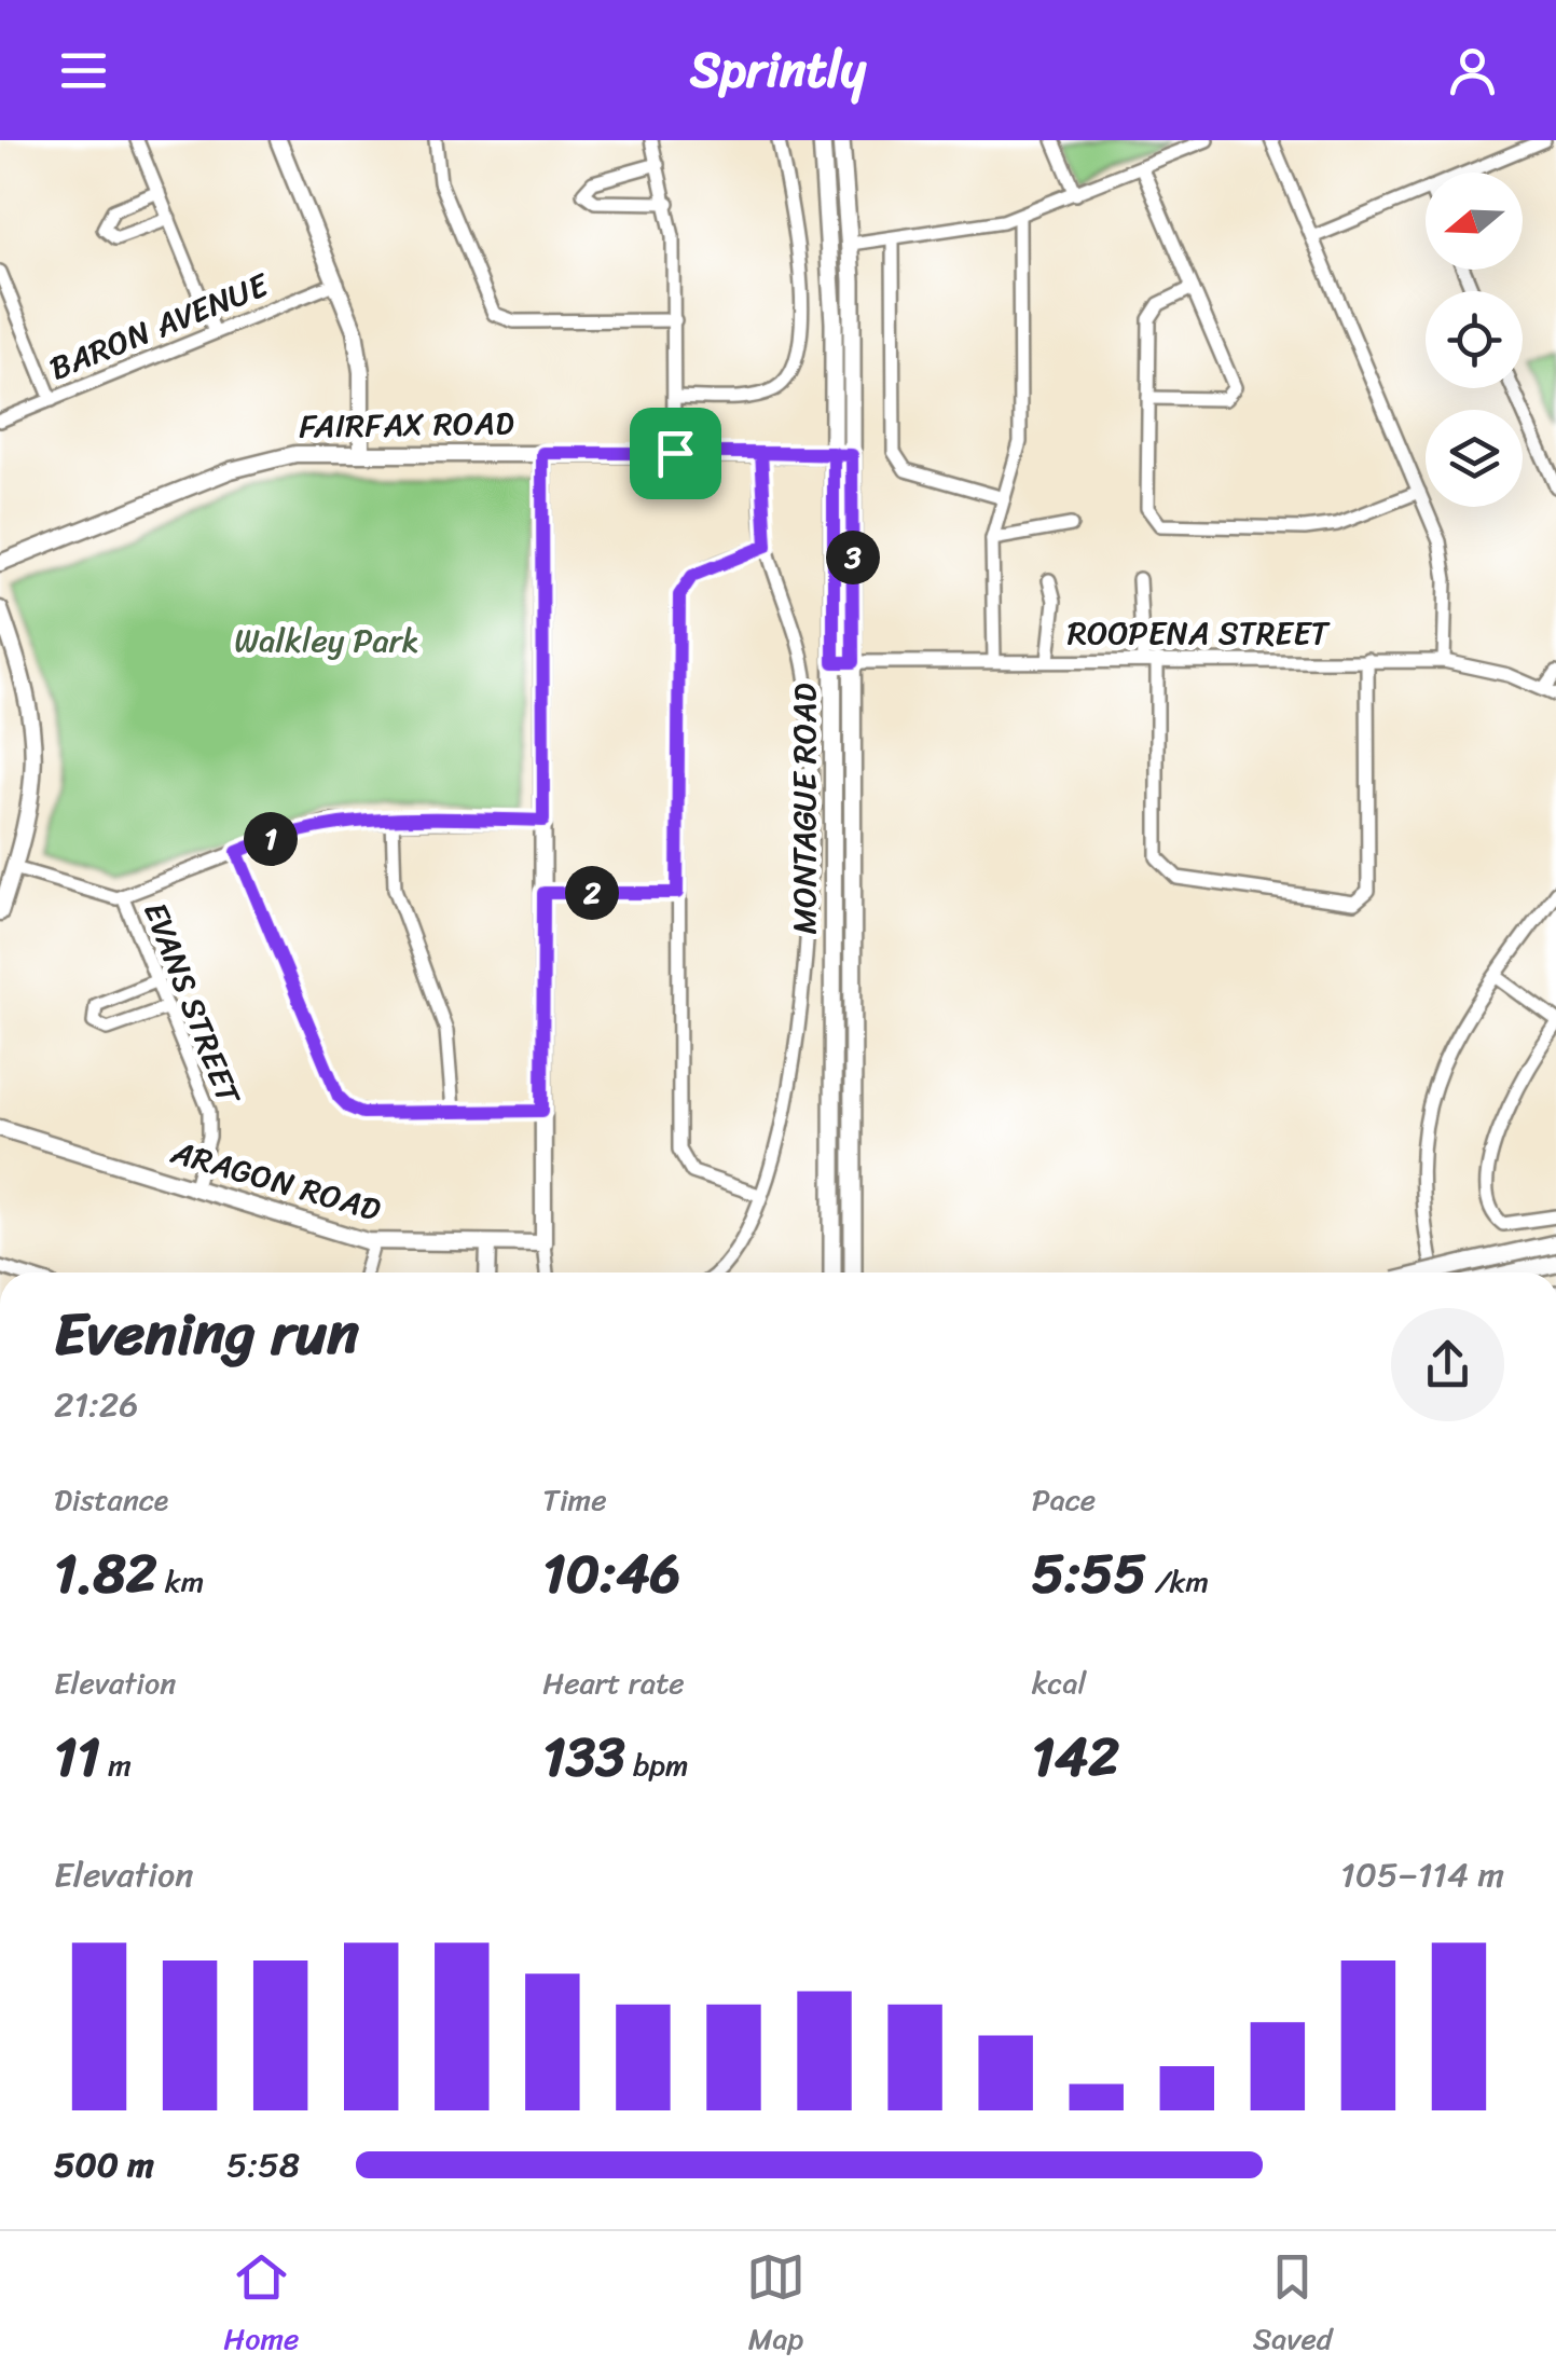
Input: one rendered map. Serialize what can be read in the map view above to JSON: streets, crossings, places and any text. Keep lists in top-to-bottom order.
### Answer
{
  "streets": {
    "main road": ["MONTAGUE ROAD"],
    "street": [
      "BARON AVENUE",
      "FAIRFAX ROAD",
      "ROOPENA STREET",
      "EVANS STREET",
      "ARAGON ROAD"
    ]
  },
  "crossings": [
    ["FAIRFAX ROAD", "MONTAGUE ROAD"],
    ["ROOPENA STREET", "MONTAGUE ROAD"],
    ["EVANS STREET", "ARAGON ROAD"]
  ],
  "parks": ["Walkley Park"],
  "north": "left",
  "page": {
    "header": "Sprintly",
    "pins": ["3", "1", "2"],
    "heading": ["Evening run", "21:26"],
    "stats": [
      ["Distance", "1.82 km"],
      ["Time", "10:46"],
      ["Pace", "5:55 /km"],
      ["Elevation", "11 m"],
      ["Heart rate", "133 bpm"],
      ["kcal", "142"]
    ],
    "chart": ["Elevation", "105–114 m"],
    "list": [
      {
        "name": "500 m",
        "note": "5:58"
      }
    ],
    "tabs": ["Home", "Map", "Saved"]
  }
}
